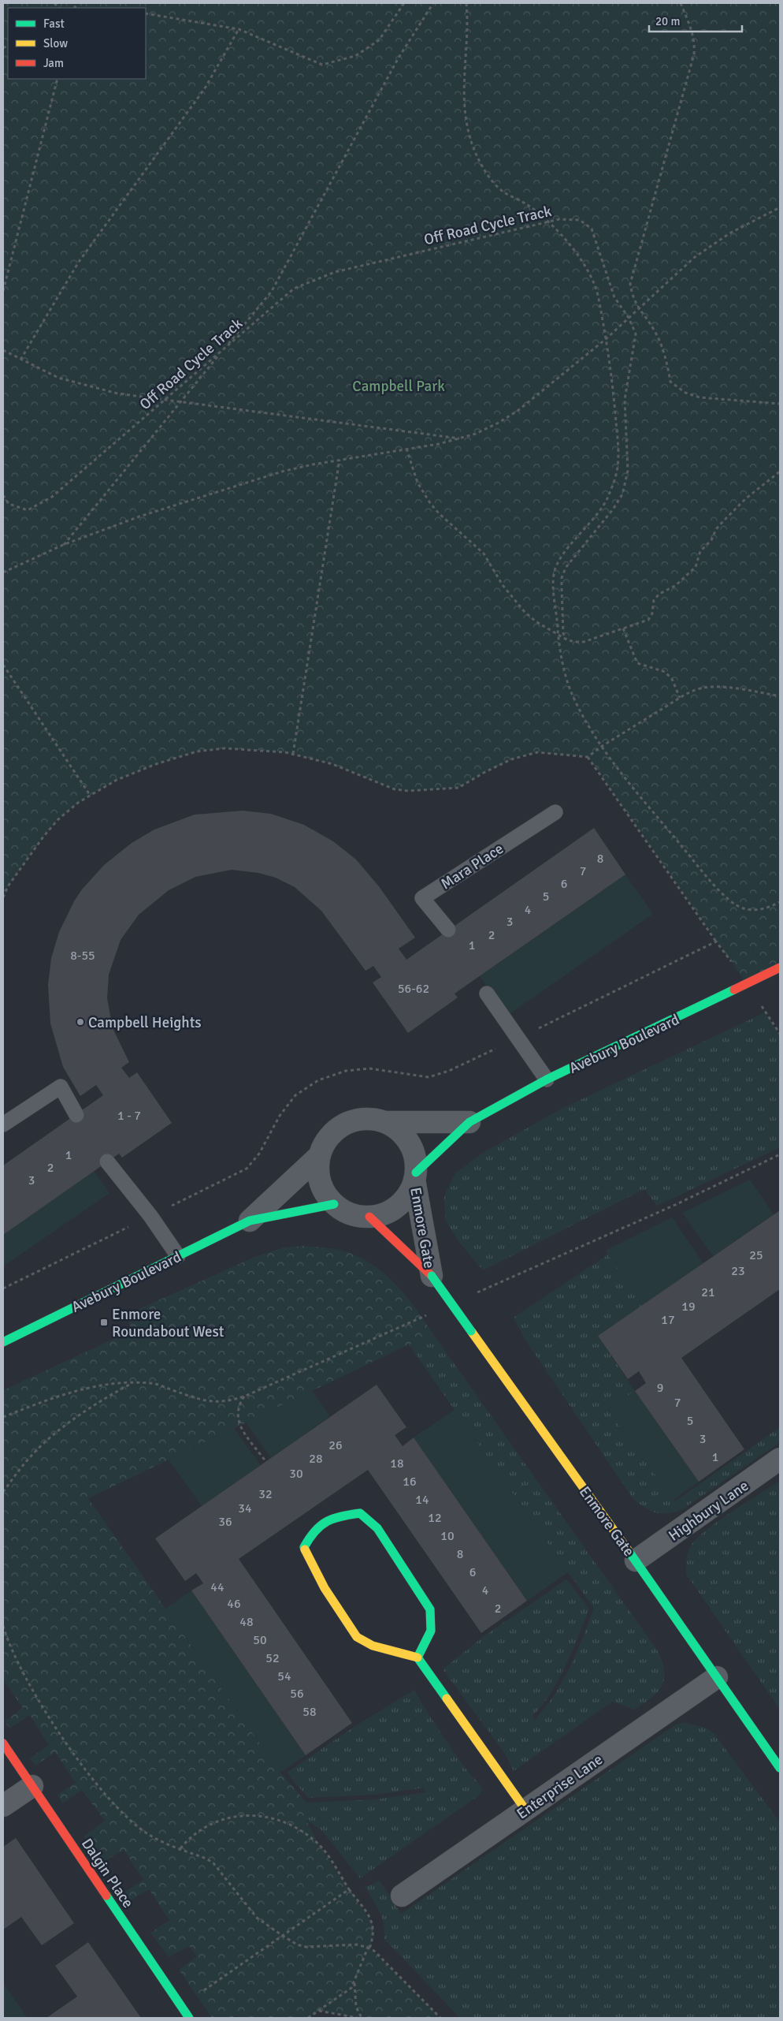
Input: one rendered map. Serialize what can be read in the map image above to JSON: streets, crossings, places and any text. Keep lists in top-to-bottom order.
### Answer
{
  "streets": {
    "street": [
      "Avebury Boulevard",
      "Enmore Gate",
      "Highbury Lane",
      "Enterprise Lane",
      "Dalgin Place"
    ],
    "lane": ["Mara Place"],
    "path": ["Off Road Cycle Track"]
  },
  "crossings": [
    ["Avebury Boulevard", "Enmore Gate"],
    ["Enmore Gate", "Highbury Lane"],
    ["Enmore Gate", "Enterprise Lane"]
  ],
  "parks": ["Campbell Park"],
  "places": {
    "other": ["Campbell Heights"],
    "transit": ["Enmore Roundabout West"]
  },
  "house_numbers": [
    "8",
    "7",
    "6",
    "5",
    "4",
    "3",
    "2",
    "1",
    "8-55",
    "56-62",
    "1 - 7",
    "1",
    "2",
    "3",
    "25",
    "23",
    "21",
    "19",
    "17",
    "9",
    "7",
    "5",
    "3",
    "26",
    "1",
    "28",
    "18",
    "30",
    "16",
    "32",
    "14",
    "34",
    "12",
    "36",
    "10",
    "8",
    "6",
    "44",
    "4",
    "46",
    "2",
    "48",
    "50",
    "52",
    "54",
    "56",
    "58"
  ],
  "legend": ["Fast", "Slow", "Jam"],
  "scale_bar": "20 m"
}
